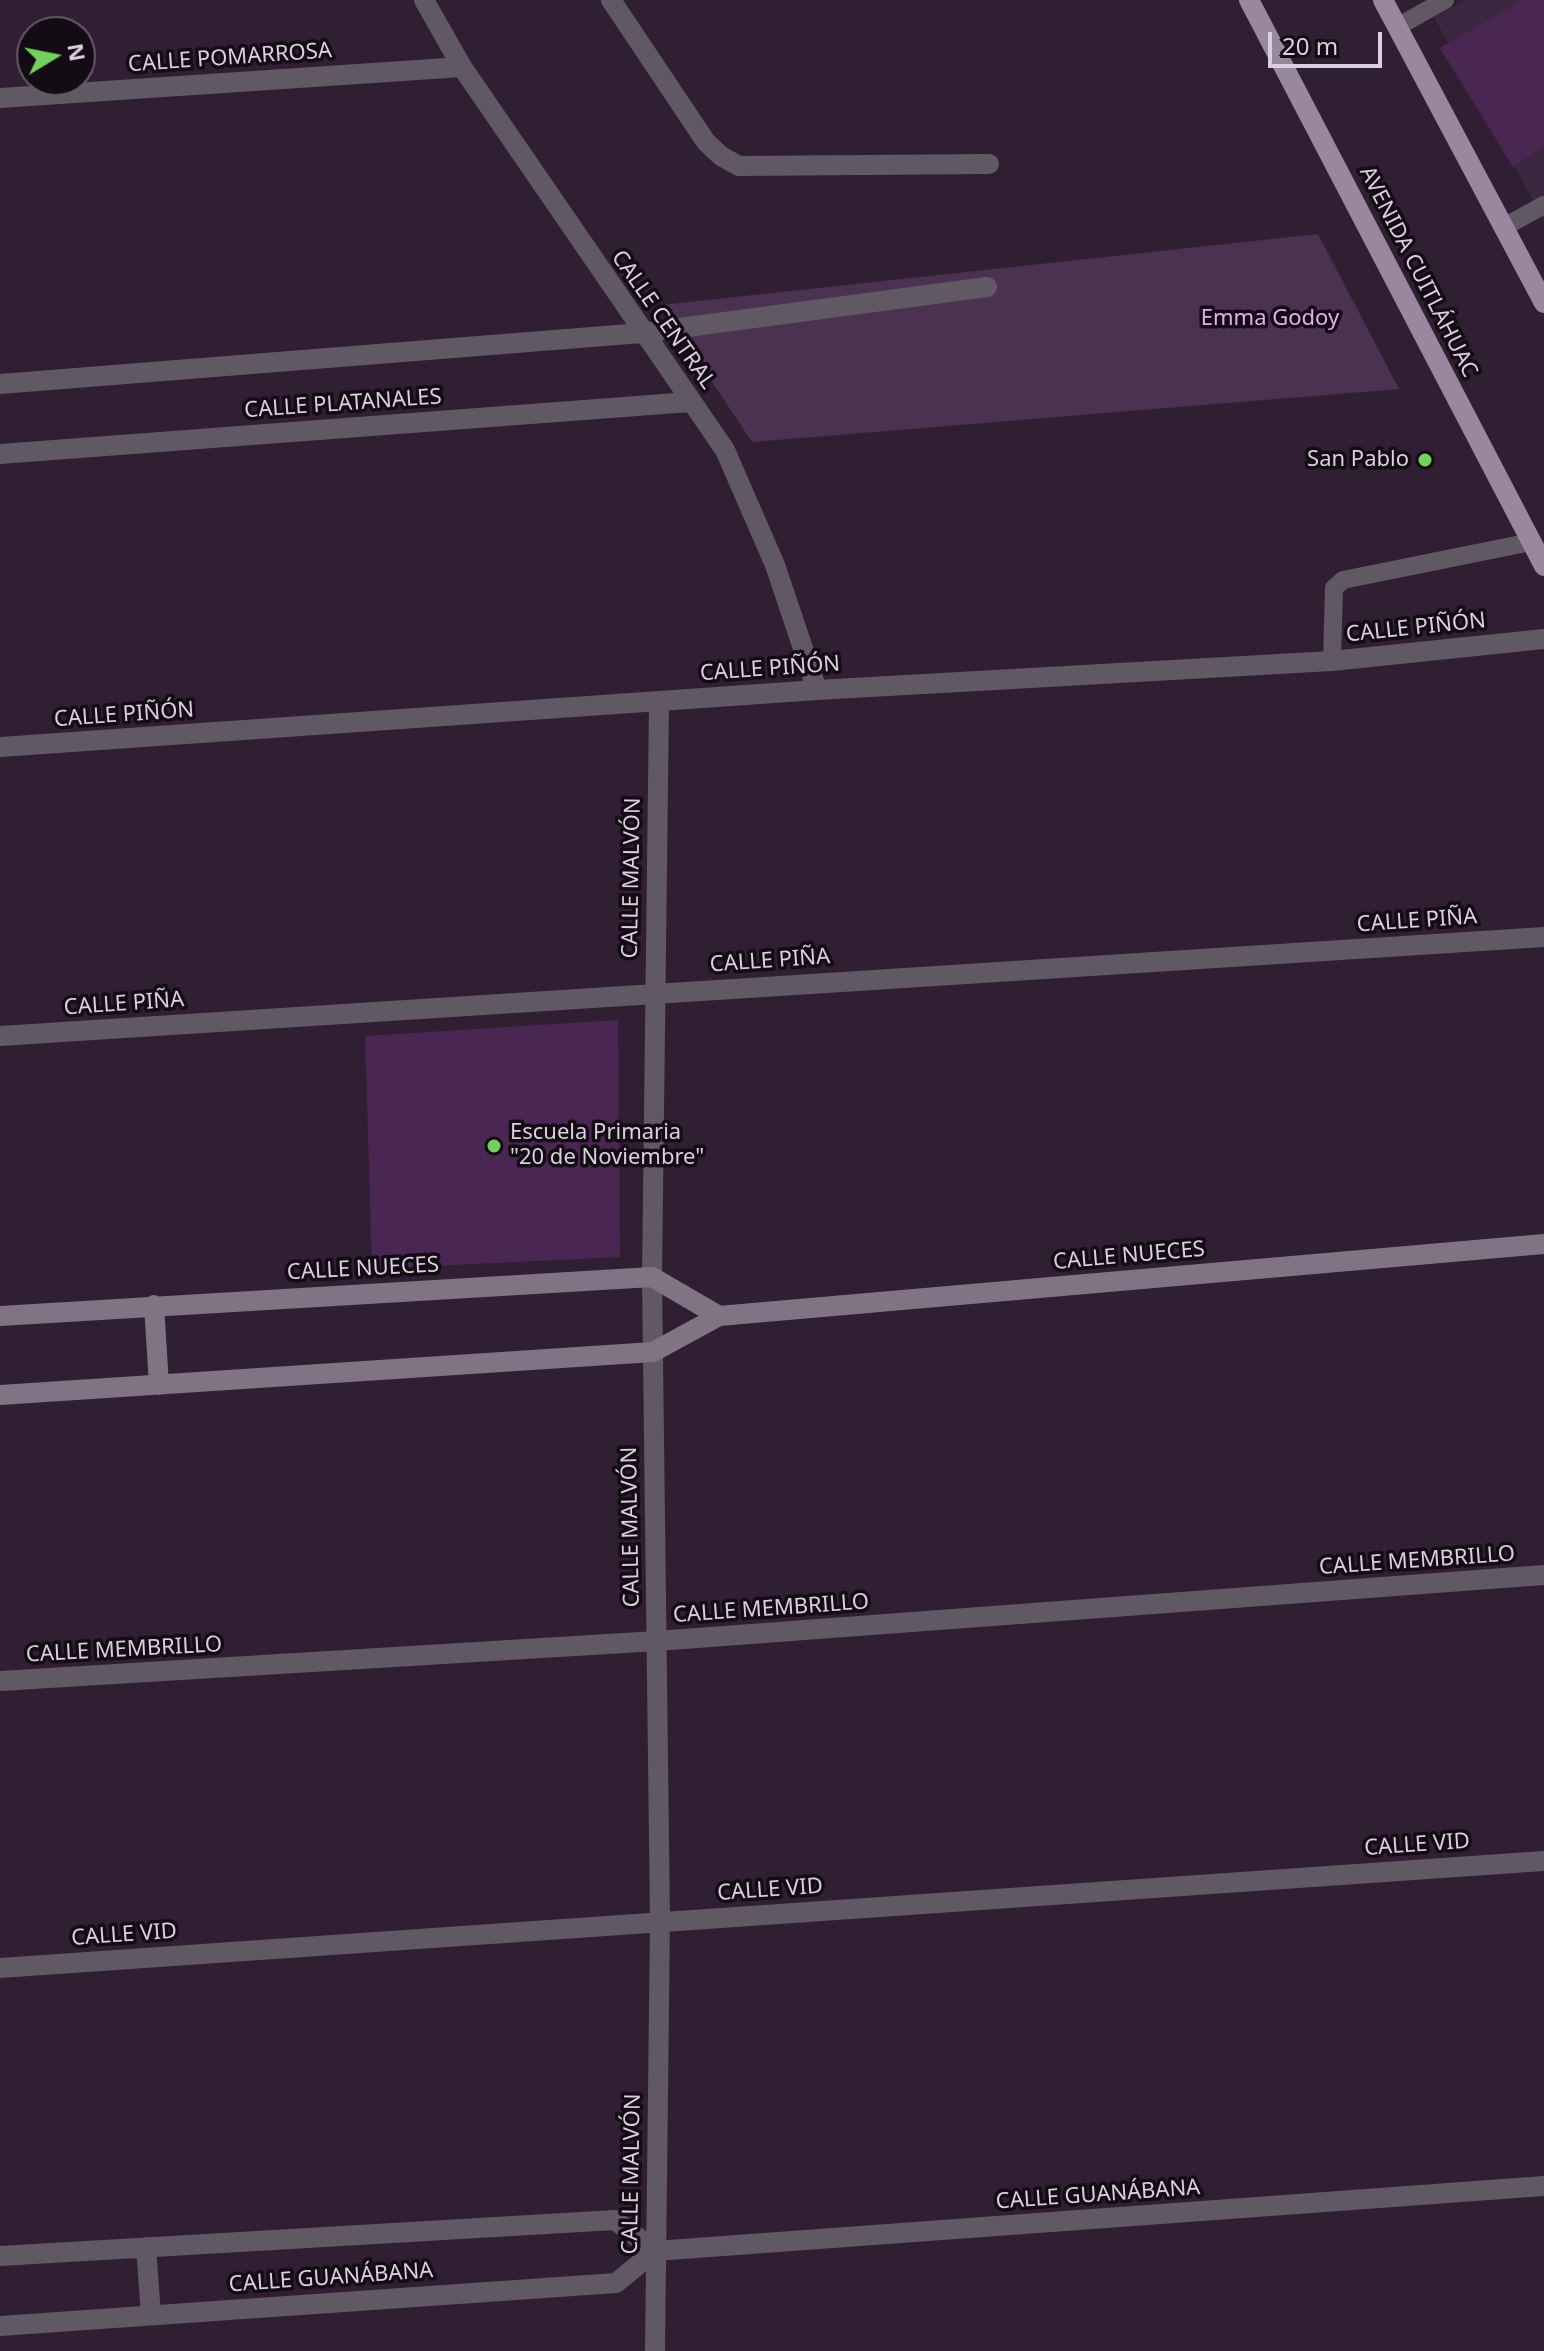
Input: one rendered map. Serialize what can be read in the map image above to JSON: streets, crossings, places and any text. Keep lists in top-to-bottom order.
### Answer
{
  "streets": {
    "main road": ["AVENIDA CUITLÁHUAC"],
    "street": [
      "CALLE POMARROSA",
      "CALLE CENTRAL",
      "CALLE PLATANALES",
      "CALLE PIÑÓN",
      "CALLE MALVÓN",
      "CALLE PIÑA",
      "CALLE NUECES",
      "CALLE MEMBRILLO",
      "CALLE VID",
      "CALLE GUANÁBANA"
    ]
  },
  "crossings": [
    ["CALLE POMARROSA", "CALLE CENTRAL"],
    ["CALLE CENTRAL", "CALLE PLATANALES"],
    ["CALLE CENTRAL", "CALLE PIÑÓN"],
    ["CALLE PIÑÓN", "CALLE MALVÓN"],
    ["CALLE MALVÓN", "CALLE PIÑA"],
    ["CALLE MALVÓN", "CALLE NUECES"],
    ["CALLE MALVÓN", "CALLE MEMBRILLO"],
    ["CALLE MALVÓN", "CALLE VID"],
    ["CALLE MALVÓN", "CALLE GUANÁBANA"]
  ],
  "parks": ["Emma Godoy"],
  "places": ["San Pablo", "Escuela Primaria \"20 de Noviembre\""],
  "scale_bar": "20 m",
  "north": "right"
}
